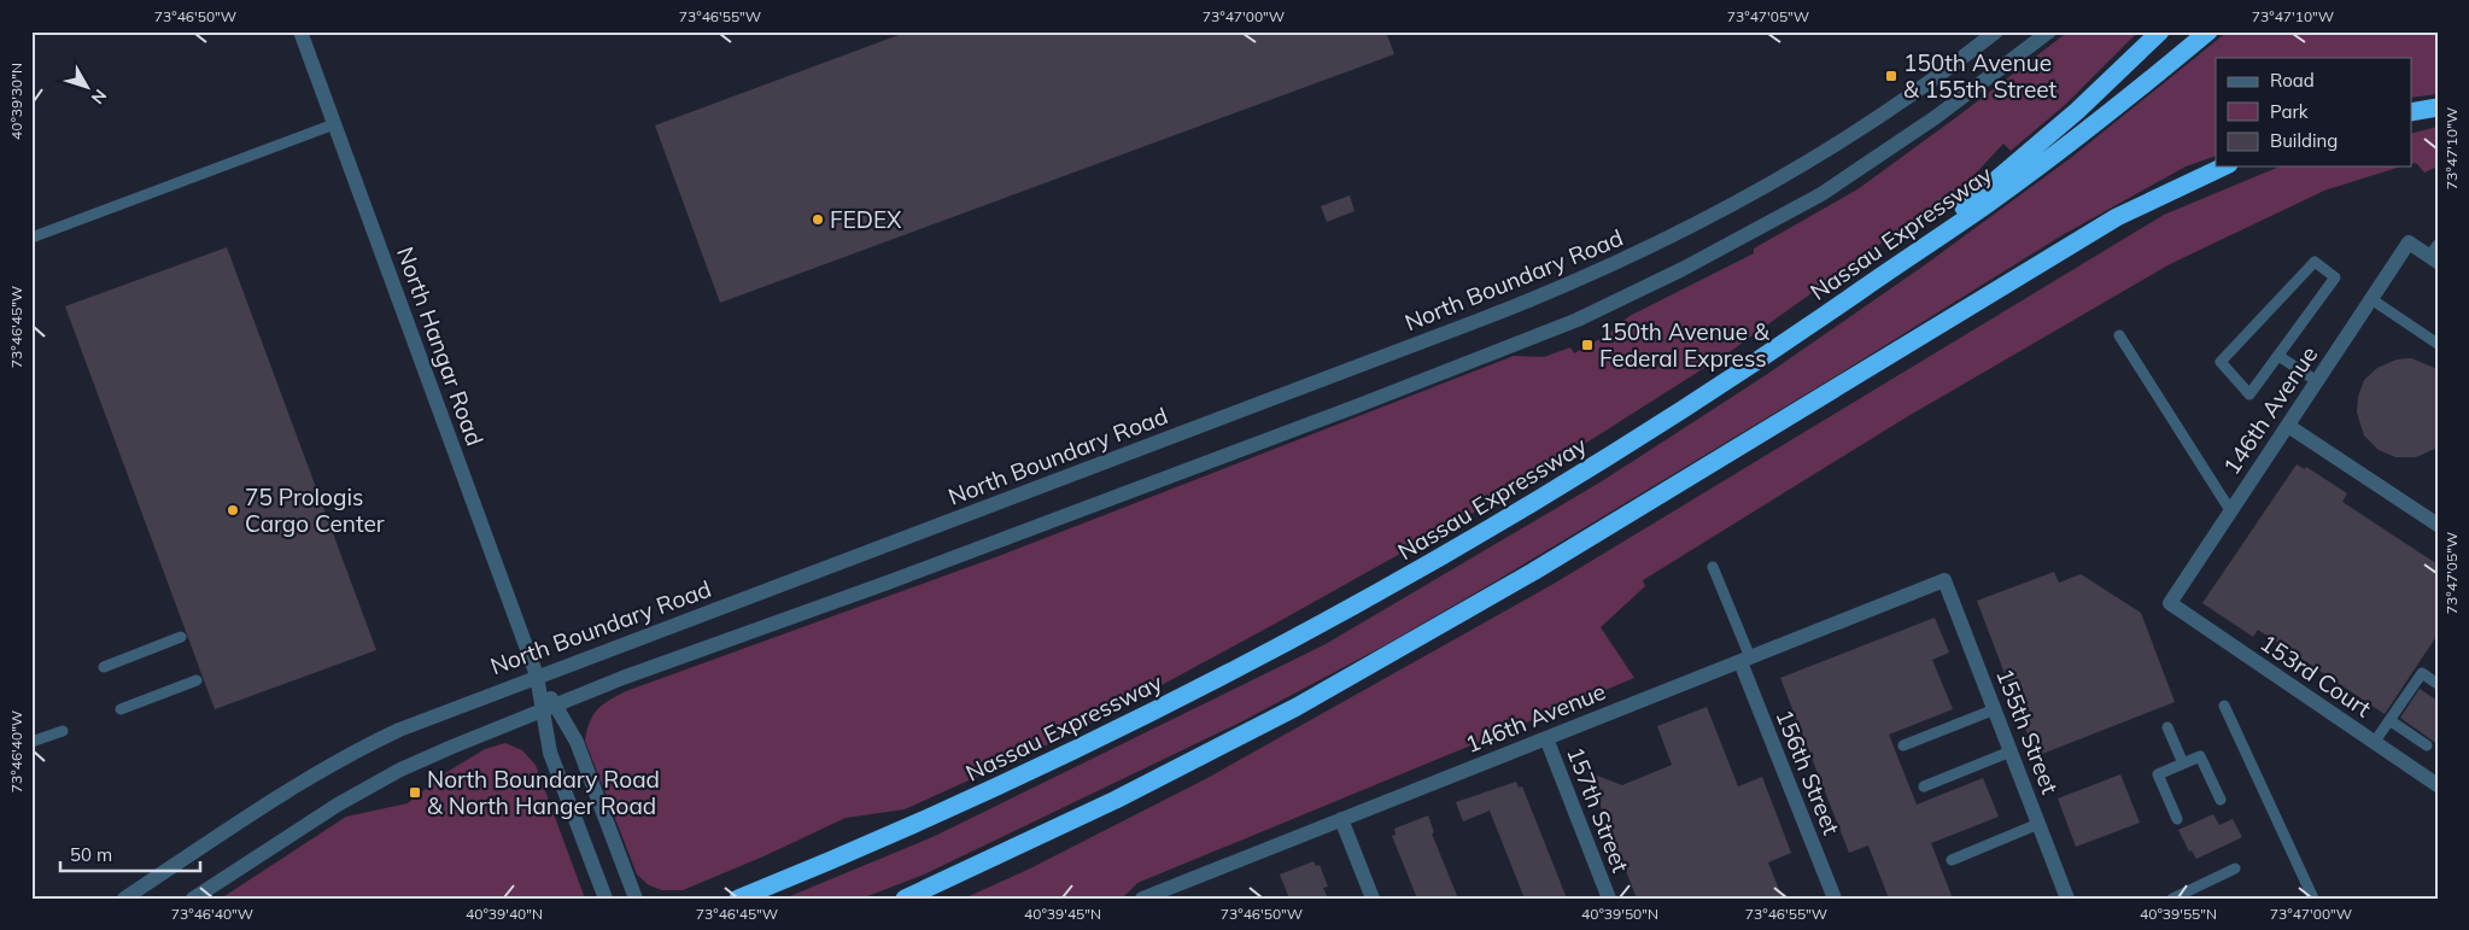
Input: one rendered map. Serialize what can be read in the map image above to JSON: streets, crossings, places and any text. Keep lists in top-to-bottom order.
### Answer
{
  "streets": {
    "highway": ["Nassau Expressway"],
    "street": [
      "North Boundary Road",
      "North Hangar Road",
      "146th Avenue",
      "153rd Court",
      "155th Street",
      "156th Street",
      "157th Street"
    ]
  },
  "crossings": [
    ["North Boundary Road", "North Hangar Road"],
    ["146th Avenue", "153rd Court"],
    ["146th Avenue", "155th Street"],
    ["146th Avenue", "156th Street"],
    ["146th Avenue", "157th Street"]
  ],
  "places": {
    "transit": ["150th Avenue & 155th Street", "150th Avenue & Federal Express", "North Boundary Road & North Hanger Road"],
    "other": ["FEDEX", "75 Prologis Cargo Center"]
  },
  "legend": ["Road", "Park", "Building"],
  "scale_bar": "50 m",
  "north": "bottom right",
  "coordinates": [
    "73°46'50\"W",
    "73°46'55\"W",
    "73°47'00\"W",
    "73°47'05\"W",
    "73°47'10\"W",
    "40°39'30\"N",
    "73°46'45\"W",
    "73°46'40\"W",
    "40°39'40\"N",
    "40°39'45\"N",
    "40°39'50\"N",
    "40°39'55\"N"
  ]
}
